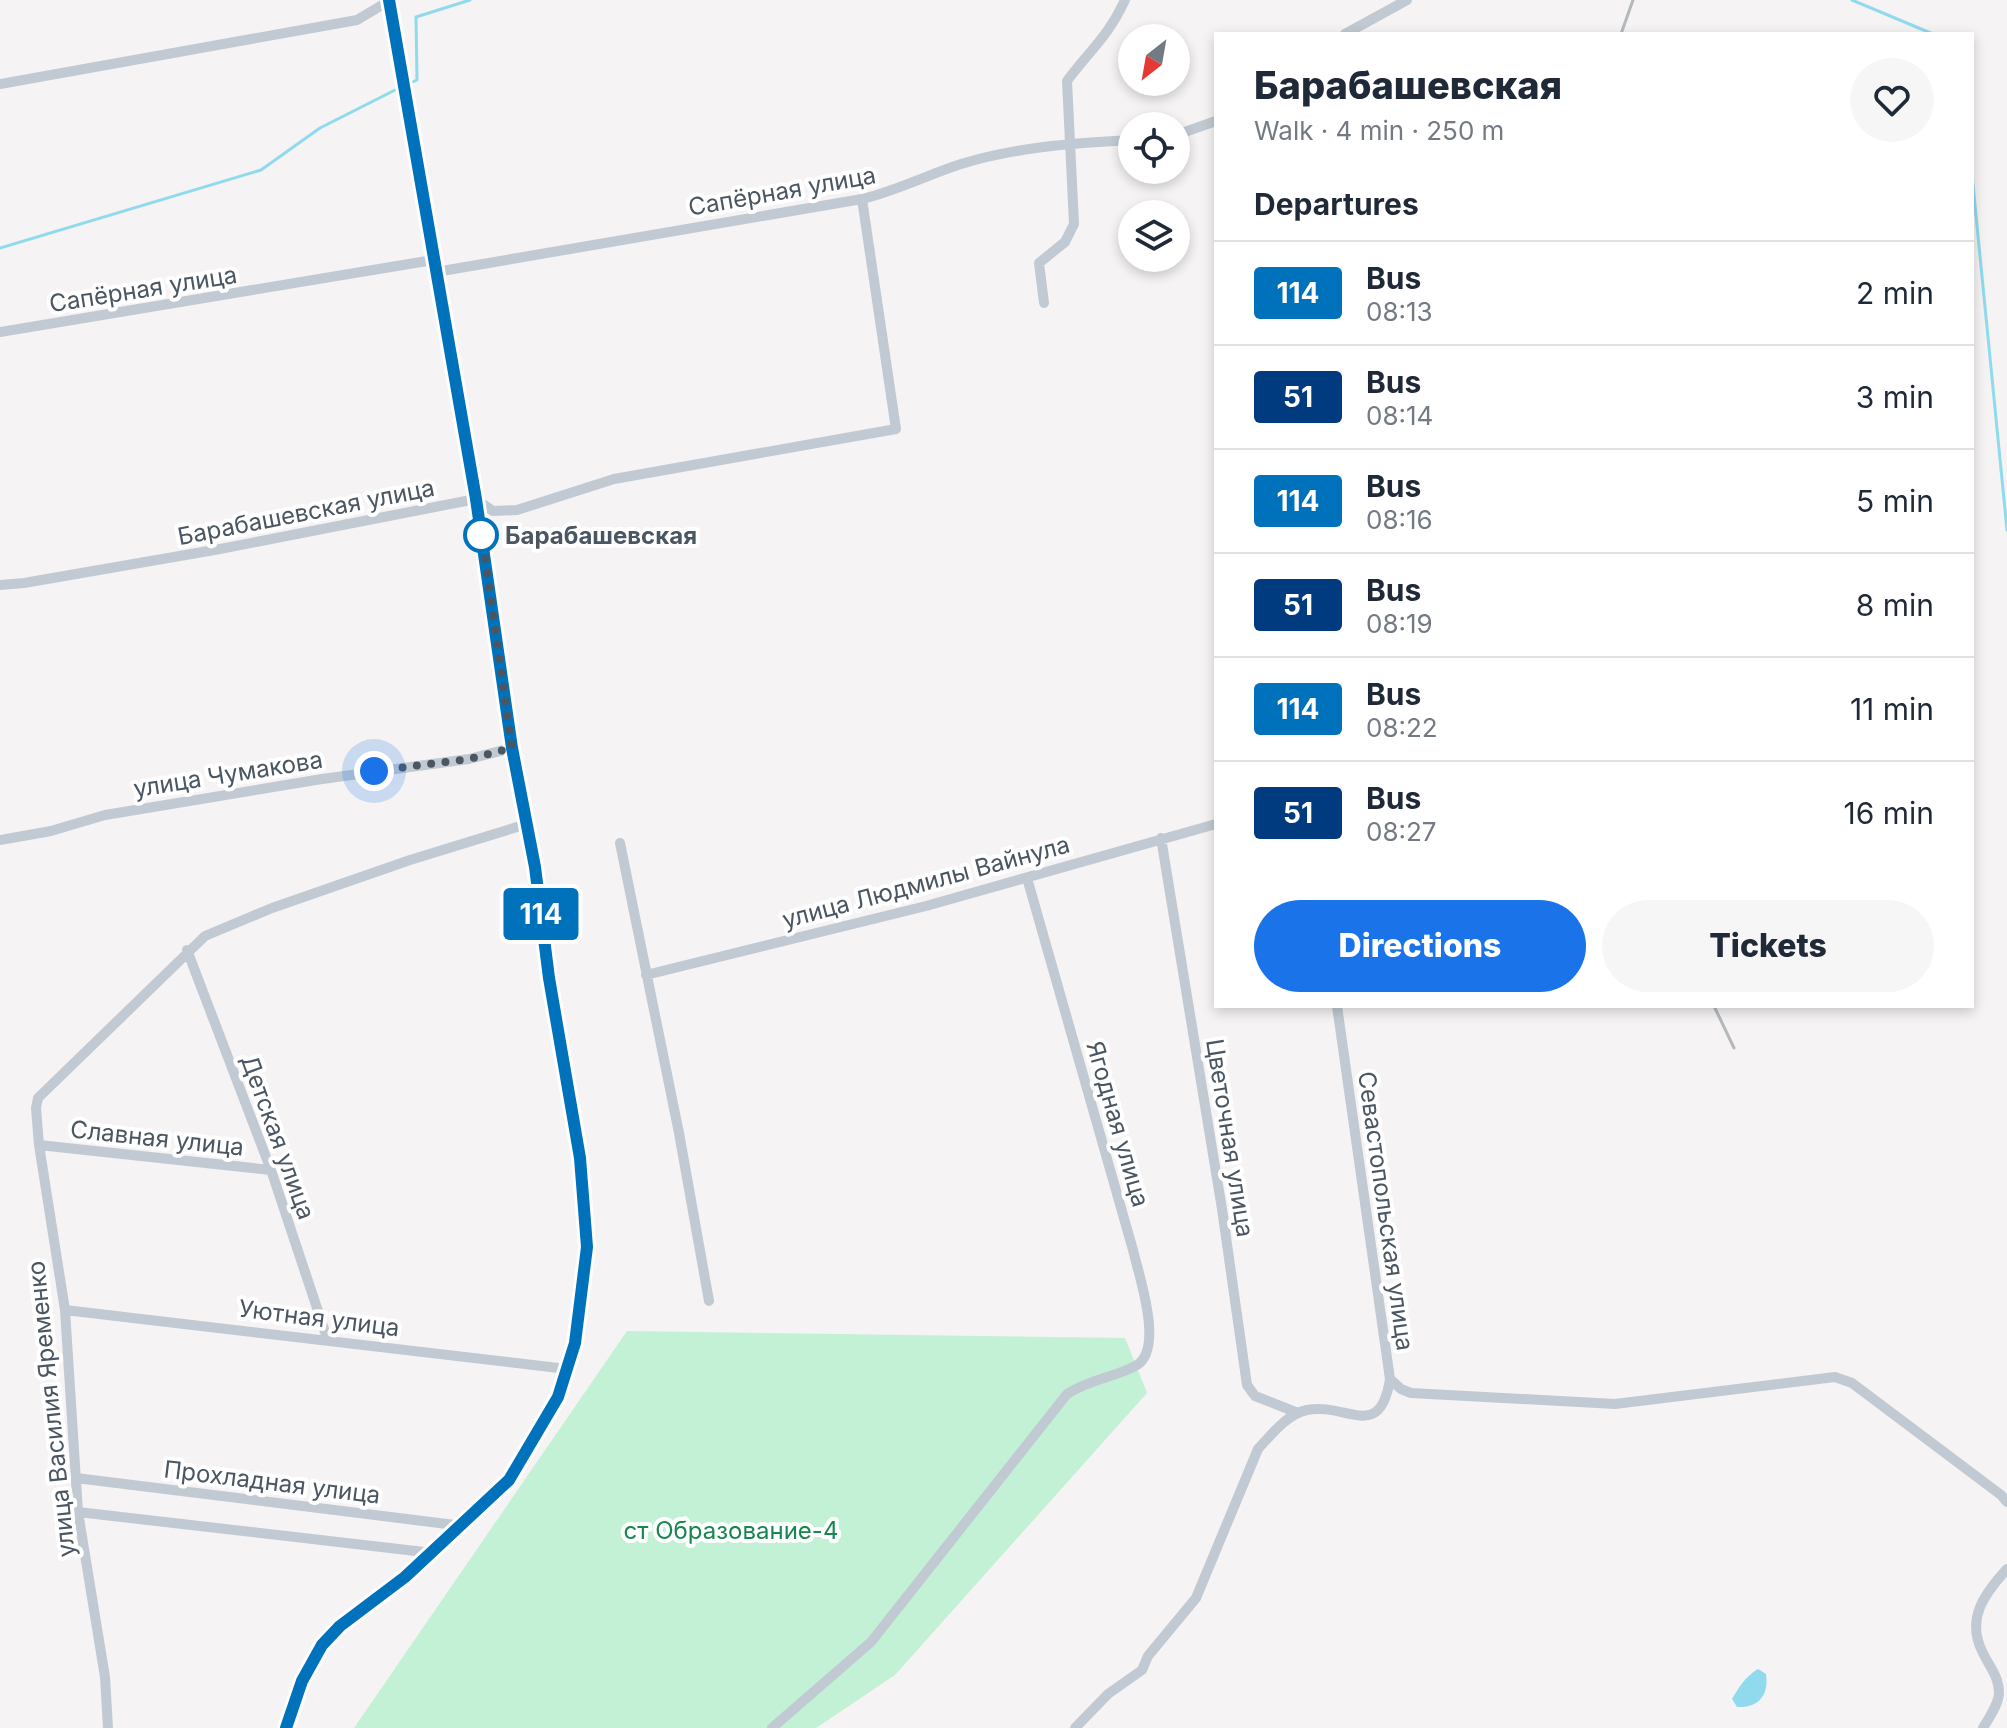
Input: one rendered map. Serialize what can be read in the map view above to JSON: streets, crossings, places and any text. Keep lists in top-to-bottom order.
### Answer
{
  "streets": {
    "street": [
      "Сапёрная улица",
      "Барабашевская улица",
      "улица Чумакова",
      "улица Людмилы Вайнула",
      "Ягодная улица",
      "Детская улица",
      "Славная улица",
      "Цветочная улица",
      "Севастопольская улица",
      "Уютная улица",
      "улица Василия Яременко",
      "Прохладная улица"
    ]
  },
  "crossings": [
    ["Сапёрная улица", "Барабашевская улица"],
    ["улица Людмилы Вайнула", "Ягодная улица"],
    ["улица Людмилы Вайнула", "Цветочная улица"],
    ["Детская улица", "Славная улица"],
    ["Детская улица", "Уютная улица"],
    ["Детская улица", "улица Василия Яременко"],
    ["Славная улица", "улица Василия Яременко"],
    ["Уютная улица", "улица Василия Яременко"],
    ["улица Василия Яременко", "Прохладная улица"]
  ],
  "parks": ["ст Образование-4"],
  "places": ["Барабашевская"],
  "lines": ["bus line 114"],
  "north": "bottom left",
  "page": {
    "on_map": "114",
    "heading": [
      ["Барабашевская", "Walk · 4 min · 250 m"],
      "Departures"
    ],
    "list": [
      {
        "mark": "114",
        "name": "Bus",
        "note": "08:13",
        "value": "2 min"
      },
      {
        "mark": "51",
        "name": "Bus",
        "note": "08:14",
        "value": "3 min"
      },
      {
        "mark": "114",
        "name": "Bus",
        "note": "08:16",
        "value": "5 min"
      },
      {
        "mark": "51",
        "name": "Bus",
        "note": "08:19",
        "value": "8 min"
      },
      {
        "mark": "114",
        "name": "Bus",
        "note": "08:22",
        "value": "11 min"
      },
      {
        "mark": "51",
        "name": "Bus",
        "note": "08:27",
        "value": "16 min"
      }
    ],
    "buttons": ["Directions", "Tickets"]
  }
}
